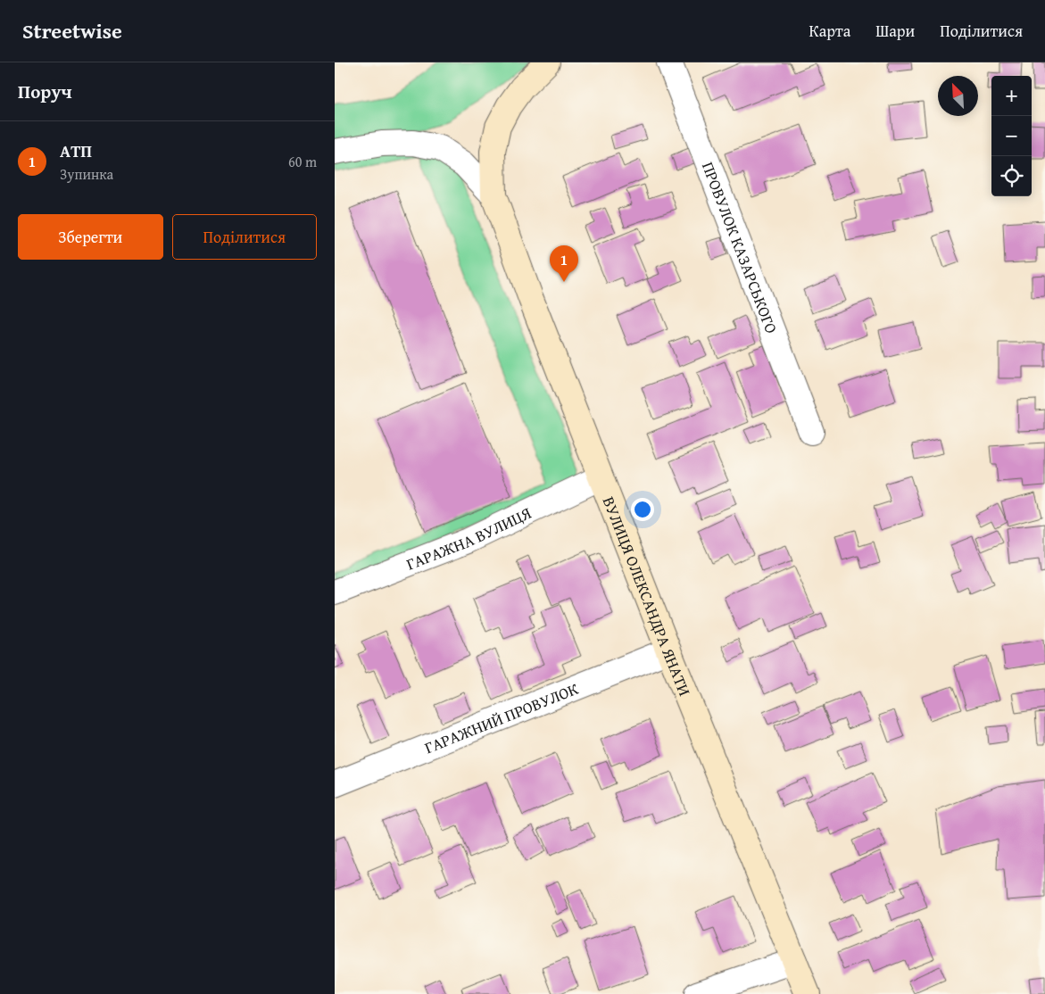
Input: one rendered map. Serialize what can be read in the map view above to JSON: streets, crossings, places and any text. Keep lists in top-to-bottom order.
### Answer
{
  "streets": {
    "street": [
      "ПРОВУЛОК КАЗАРСЬКОГО",
      "ГАРАЖНА ВУЛИЦЯ",
      "ВУЛИЦЯ ОЛЕКСАНДРА ЯНАТИ",
      "ГАРАЖНИЙ ПРОВУЛОК"
    ]
  },
  "crossings": [
    ["ГАРАЖНА ВУЛИЦЯ", "ВУЛИЦЯ ОЛЕКСАНДРА ЯНАТИ"],
    ["ВУЛИЦЯ ОЛЕКСАНДРА ЯНАТИ", "ГАРАЖНИЙ ПРОВУЛОК"]
  ],
  "north": "top left",
  "page": {
    "header": "Streetwise",
    "nav": ["Карта", "Шари", "Поділитися"],
    "heading": "Поруч",
    "map_buttons": ["+", "−"],
    "list": [
      {
        "mark": "1",
        "name": "АТП",
        "note": "Зупинка",
        "value": "60 m"
      }
    ],
    "buttons": ["Зберегти", "Поділитися"],
    "pins": "1"
  }
}
